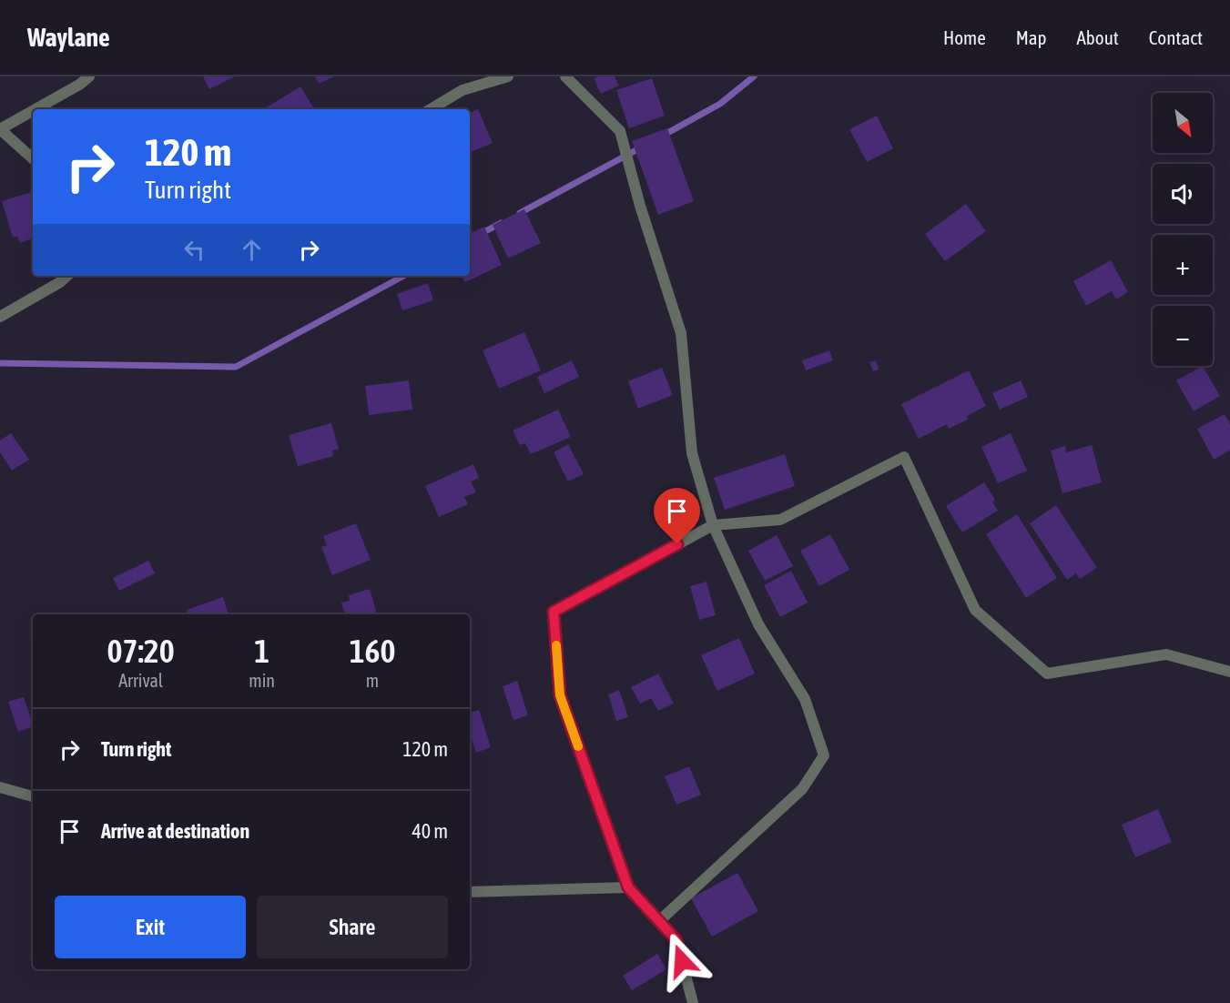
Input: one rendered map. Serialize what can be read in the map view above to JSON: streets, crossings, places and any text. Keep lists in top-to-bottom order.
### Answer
{
  "north": "bottom right",
  "page": {
    "header": "Waylane",
    "nav": [
      "Home",
      "Map",
      "About",
      "Contact"
    ],
    "map_buttons": ["+", "−"],
    "turn": ["120 m", "Turn right"],
    "eta": [
      "07:20",
      "Arrival",
      "1",
      "min",
      "160",
      "m"
    ],
    "list": [
      {
        "name": "Turn right",
        "value": "120 m"
      },
      {
        "name": "Arrive at destination",
        "value": "40 m"
      }
    ],
    "buttons": ["Exit", "Share"]
  }
}
